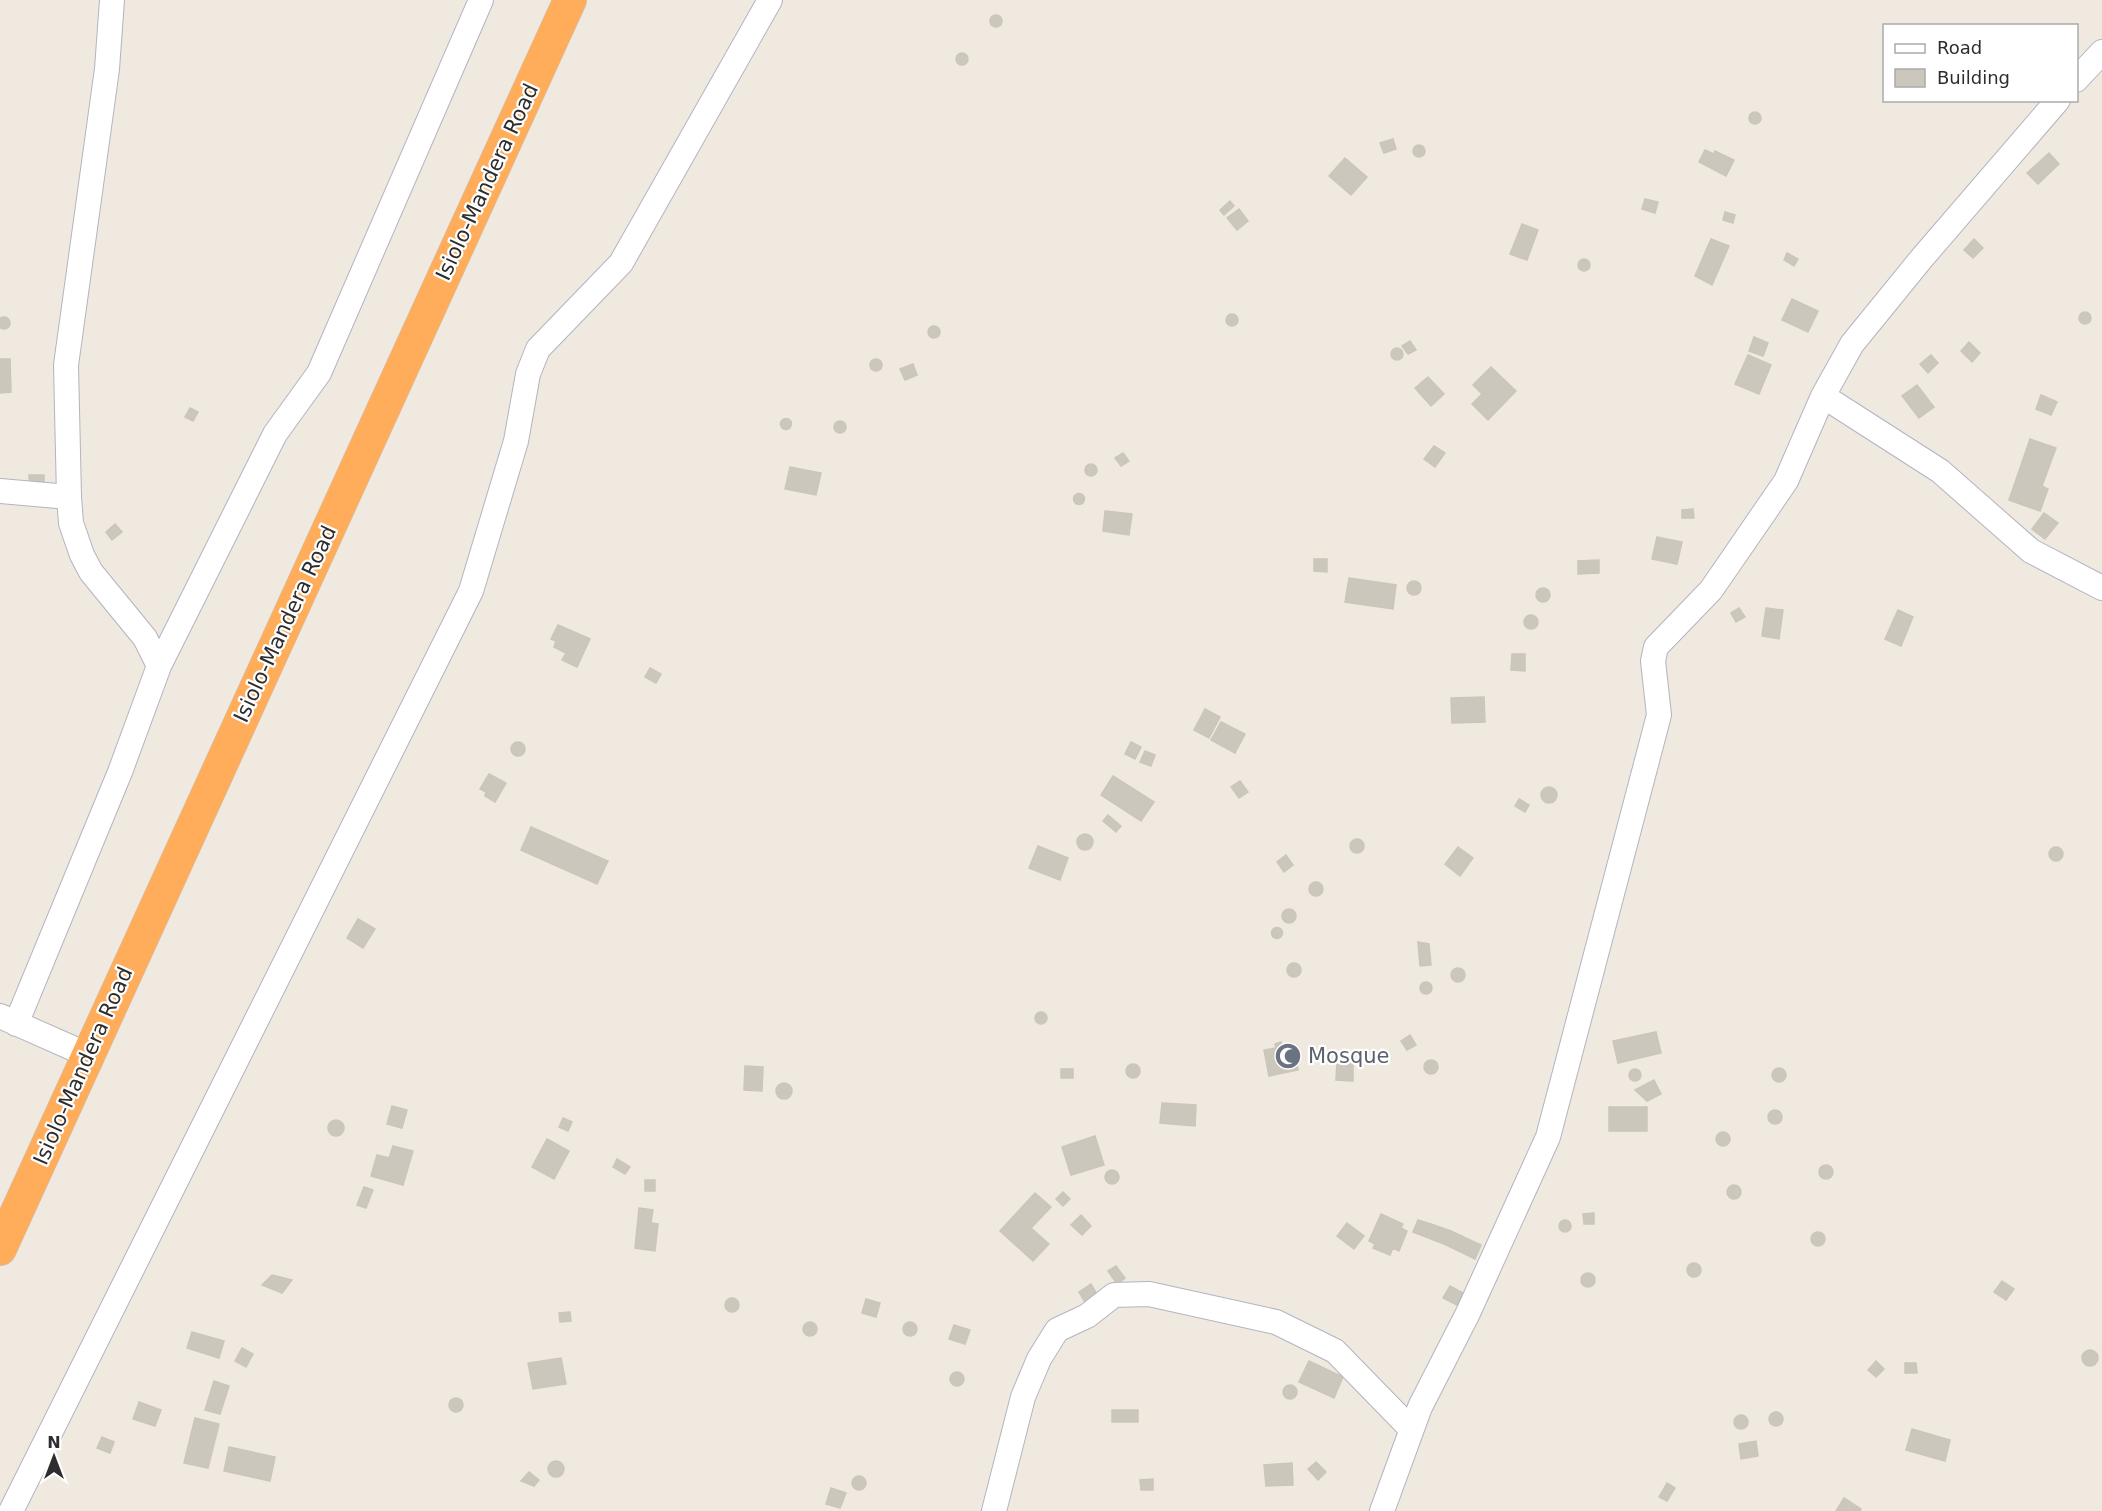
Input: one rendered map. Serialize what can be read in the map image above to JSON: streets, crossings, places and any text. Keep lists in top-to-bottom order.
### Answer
{
  "streets": {
    "highway": ["Isiolo-Mandera Road"]
  },
  "places": {
    "mosque": ["Mosque"]
  },
  "legend": ["Road", "Building"],
  "north": "top"
}
